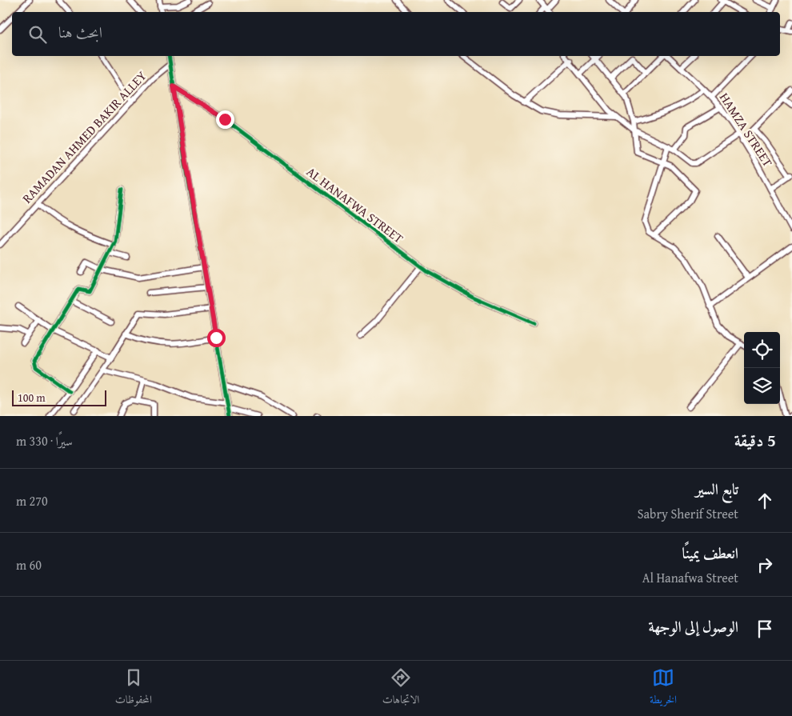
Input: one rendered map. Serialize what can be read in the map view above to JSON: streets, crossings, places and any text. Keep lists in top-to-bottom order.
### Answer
{
  "streets": {
    "street": ["HAMZA STREET", "RAMADAN AHMED BAKIR ALLEY", "AL HANAFWA STREET"]
  },
  "scale_bar": "100 m",
  "page": {
    "search": "ابحث هنا",
    "scale": "100 m",
    "heading": ["5 دقيقة", "سيرًا · 330 m"],
    "list": [
      ["تابع السير", "Sabry Sherif Street", "270 m"],
      ["انعطف يمينًا", "Al Hanafwa Street", "60 m"],
      "الوصول إلى الوجهة"
    ],
    "nav": ["الخريطة", "الاتجاهات", "المحفوظات"]
  }
}
